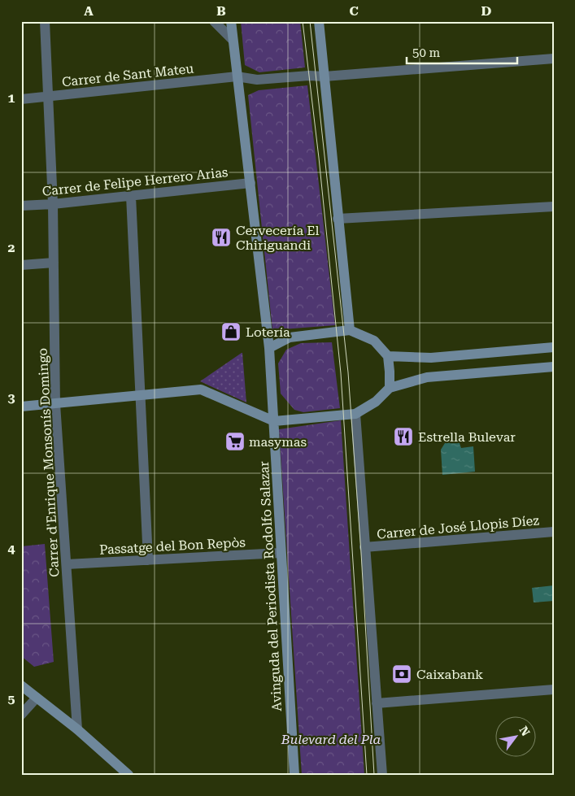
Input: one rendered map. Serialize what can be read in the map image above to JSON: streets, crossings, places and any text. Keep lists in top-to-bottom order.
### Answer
{
  "streets": {
    "street": [
      "Carrer de Sant Mateu",
      "Carrer de Felipe Herrero Arias",
      "Carrer d'Enrique Monsonís Domingo",
      "Carrer de José Llopis Díez",
      "Passatge del Bon Repòs",
      "Avinguda del Periodista Rodolfo Salazar"
    ]
  },
  "crossings": [
    ["Carrer de Sant Mateu", "Carrer d'Enrique Monsonís Domingo"],
    ["Carrer de Sant Mateu", "Avinguda del Periodista Rodolfo Salazar"],
    ["Carrer de Felipe Herrero Arias", "Carrer d'Enrique Monsonís Domingo"],
    ["Carrer de Felipe Herrero Arias", "Avinguda del Periodista Rodolfo Salazar"],
    ["Carrer d'Enrique Monsonís Domingo", "Passatge del Bon Repòs"],
    ["Passatge del Bon Repòs", "Avinguda del Periodista Rodolfo Salazar"]
  ],
  "parks": ["Bulevard del Pla"],
  "places": {
    "restaurant": ["Cervecería El Chiriguandi", "Estrella Bulevar"],
    "shop": ["Lotería"],
    "supermarket": ["masymas"],
    "bank": ["Caixabank"]
  },
  "scale_bar": "50 m",
  "north": "top right",
  "grid": {
    "columns": [
      "A",
      "B",
      "C",
      "D"
    ],
    "rows": [
      "1",
      "2",
      "3",
      "4",
      "5"
    ]
  }
}
